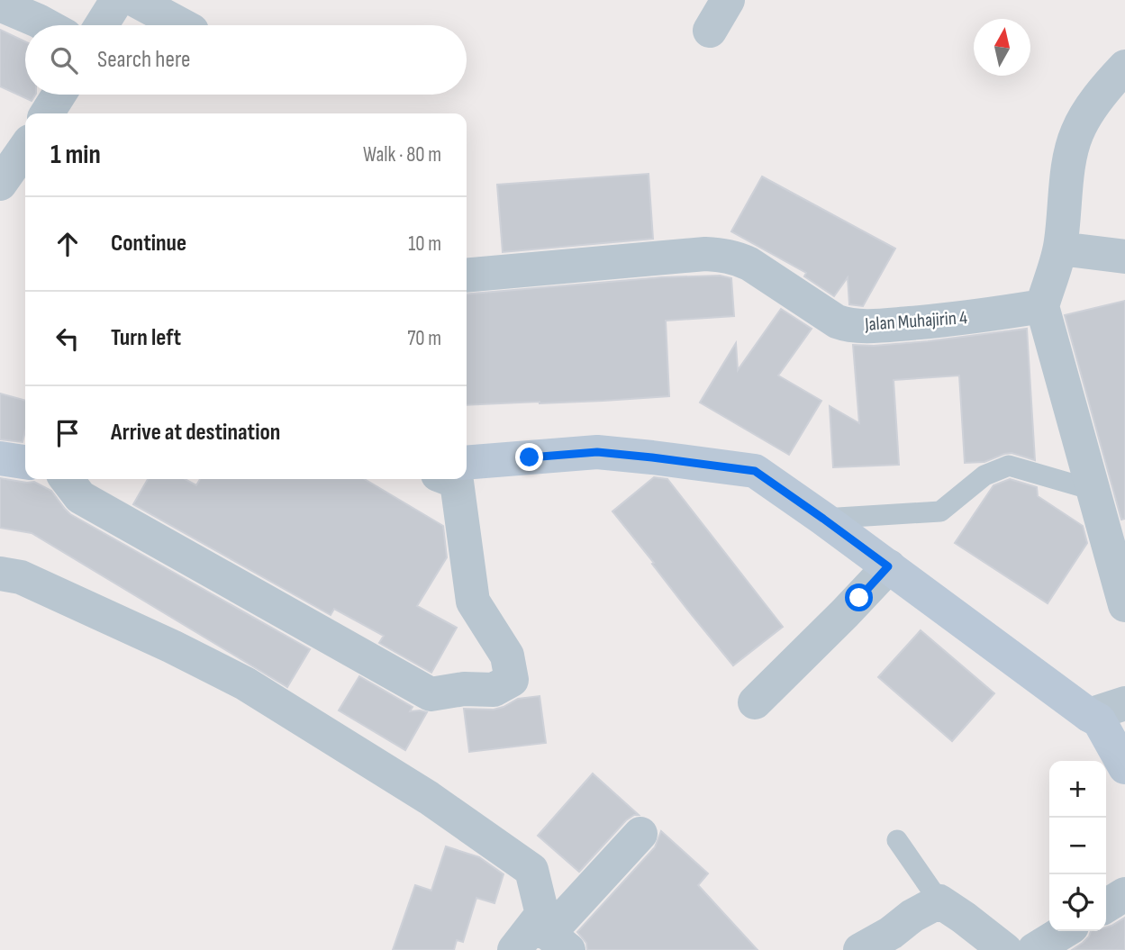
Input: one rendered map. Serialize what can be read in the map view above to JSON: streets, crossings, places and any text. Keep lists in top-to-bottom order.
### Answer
{
  "streets": {
    "street": ["Jalan Muhajirin 4"]
  },
  "north": "top",
  "page": {
    "search": "Search here",
    "heading": ["1 min", "Walk · 80 m"],
    "list": [
      ["Continue", "10 m"],
      ["Turn left", "70 m"],
      "Arrive at destination"
    ],
    "map_buttons": ["+", "−"]
  }
}
